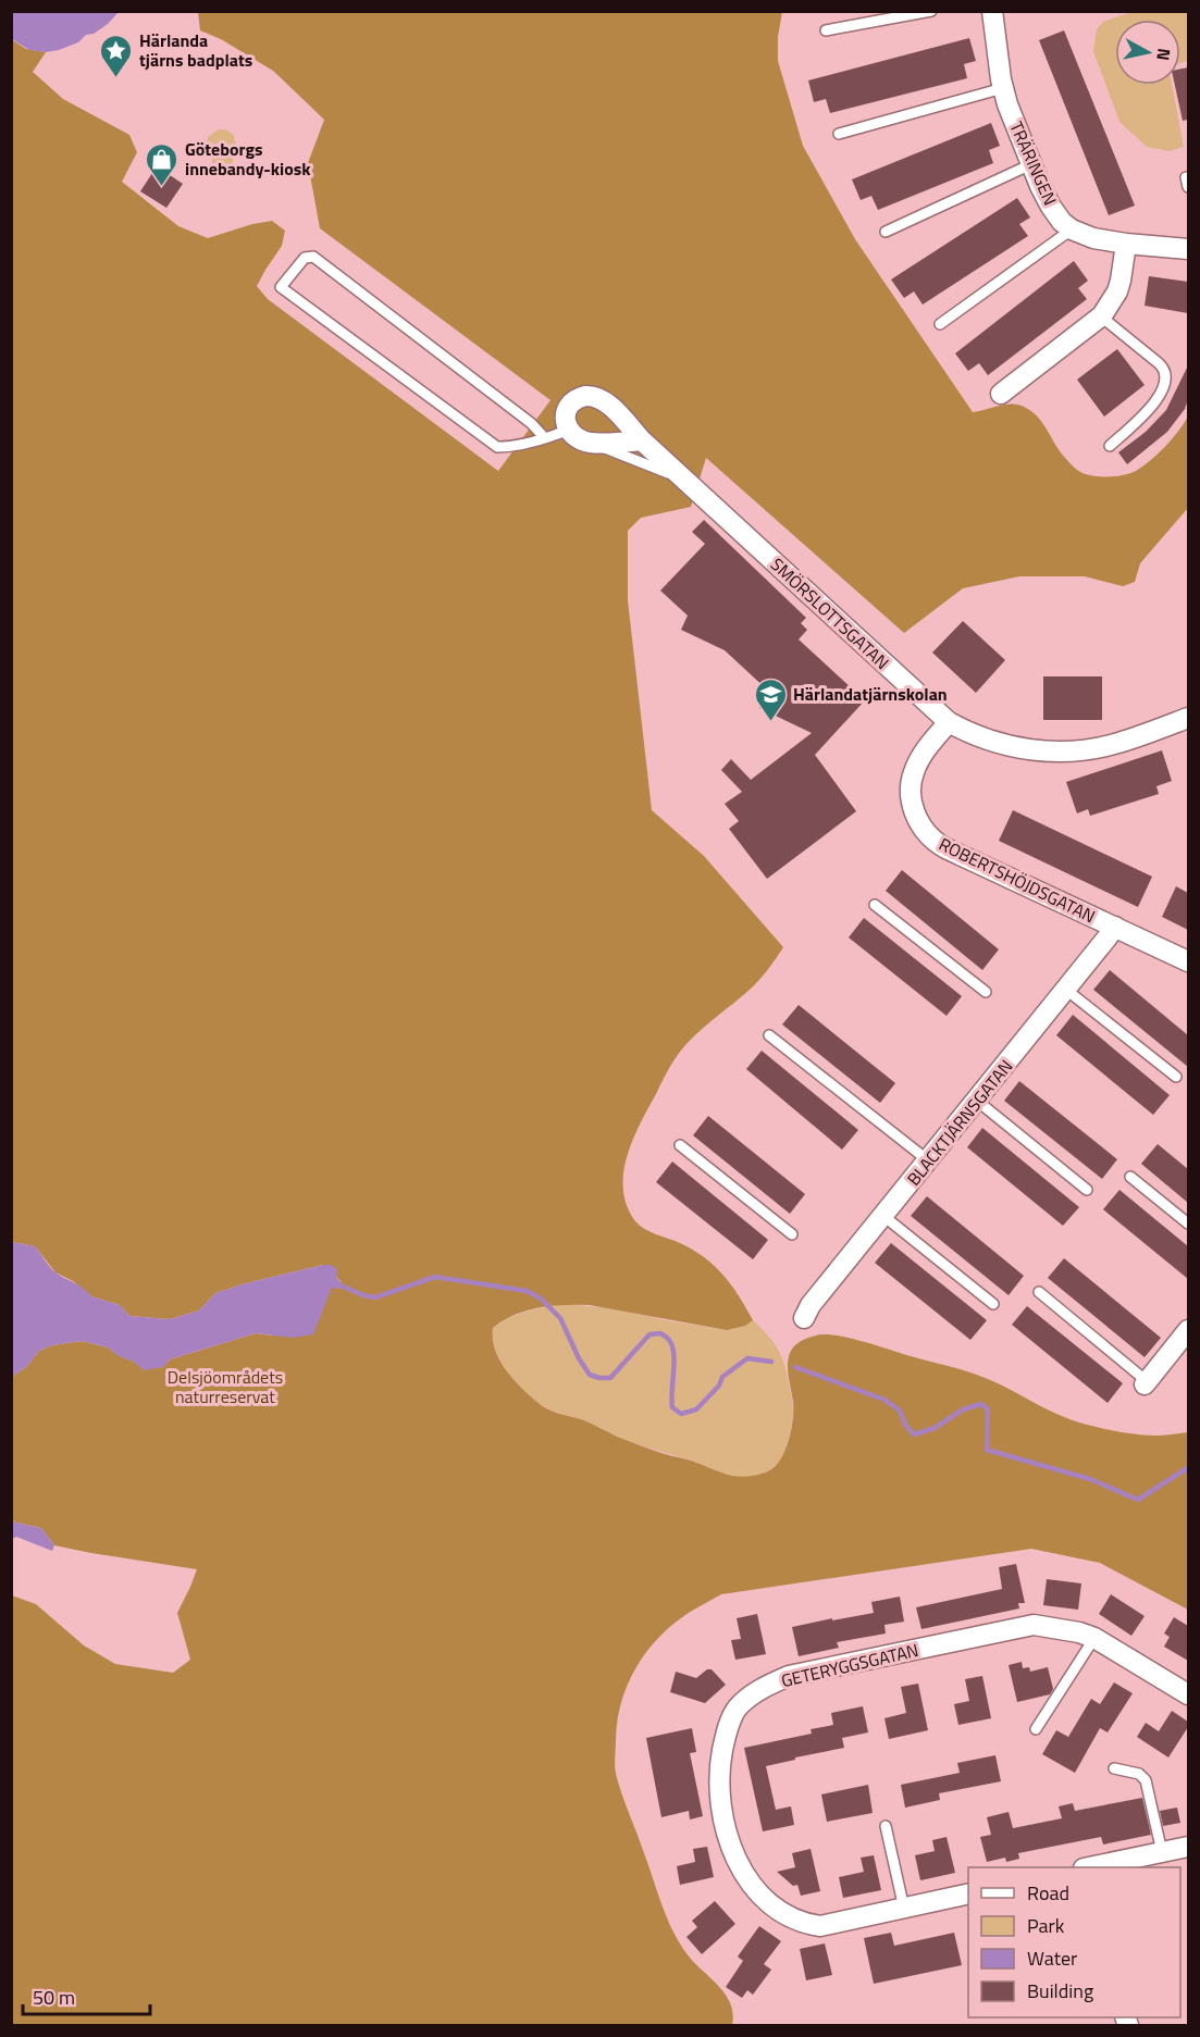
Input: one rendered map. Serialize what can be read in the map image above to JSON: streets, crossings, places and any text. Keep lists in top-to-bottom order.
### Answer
{
  "streets": {
    "street": [
      "TRÄRINGEN",
      "SMÖRSLOTTSGATAN",
      "ROBERTSHÖJDSGATAN",
      "BLACKTJÄRNSGATAN",
      "GETERYGGSGATAN"
    ]
  },
  "crossings": [
    ["SMÖRSLOTTSGATAN", "ROBERTSHÖJDSGATAN"],
    ["ROBERTSHÖJDSGATAN", "BLACKTJÄRNSGATAN"]
  ],
  "parks": ["Delsjöområdets naturreservat"],
  "places": {
    "place": ["Härlanda tjärns badplats"],
    "shop": ["Göteborgs innebandy-kiosk"],
    "school or university": ["Härlandatjärnskolan"]
  },
  "legend": [
    "Road",
    "Park",
    "Water",
    "Building"
  ],
  "scale_bar": "50 m",
  "north": "right"
}
